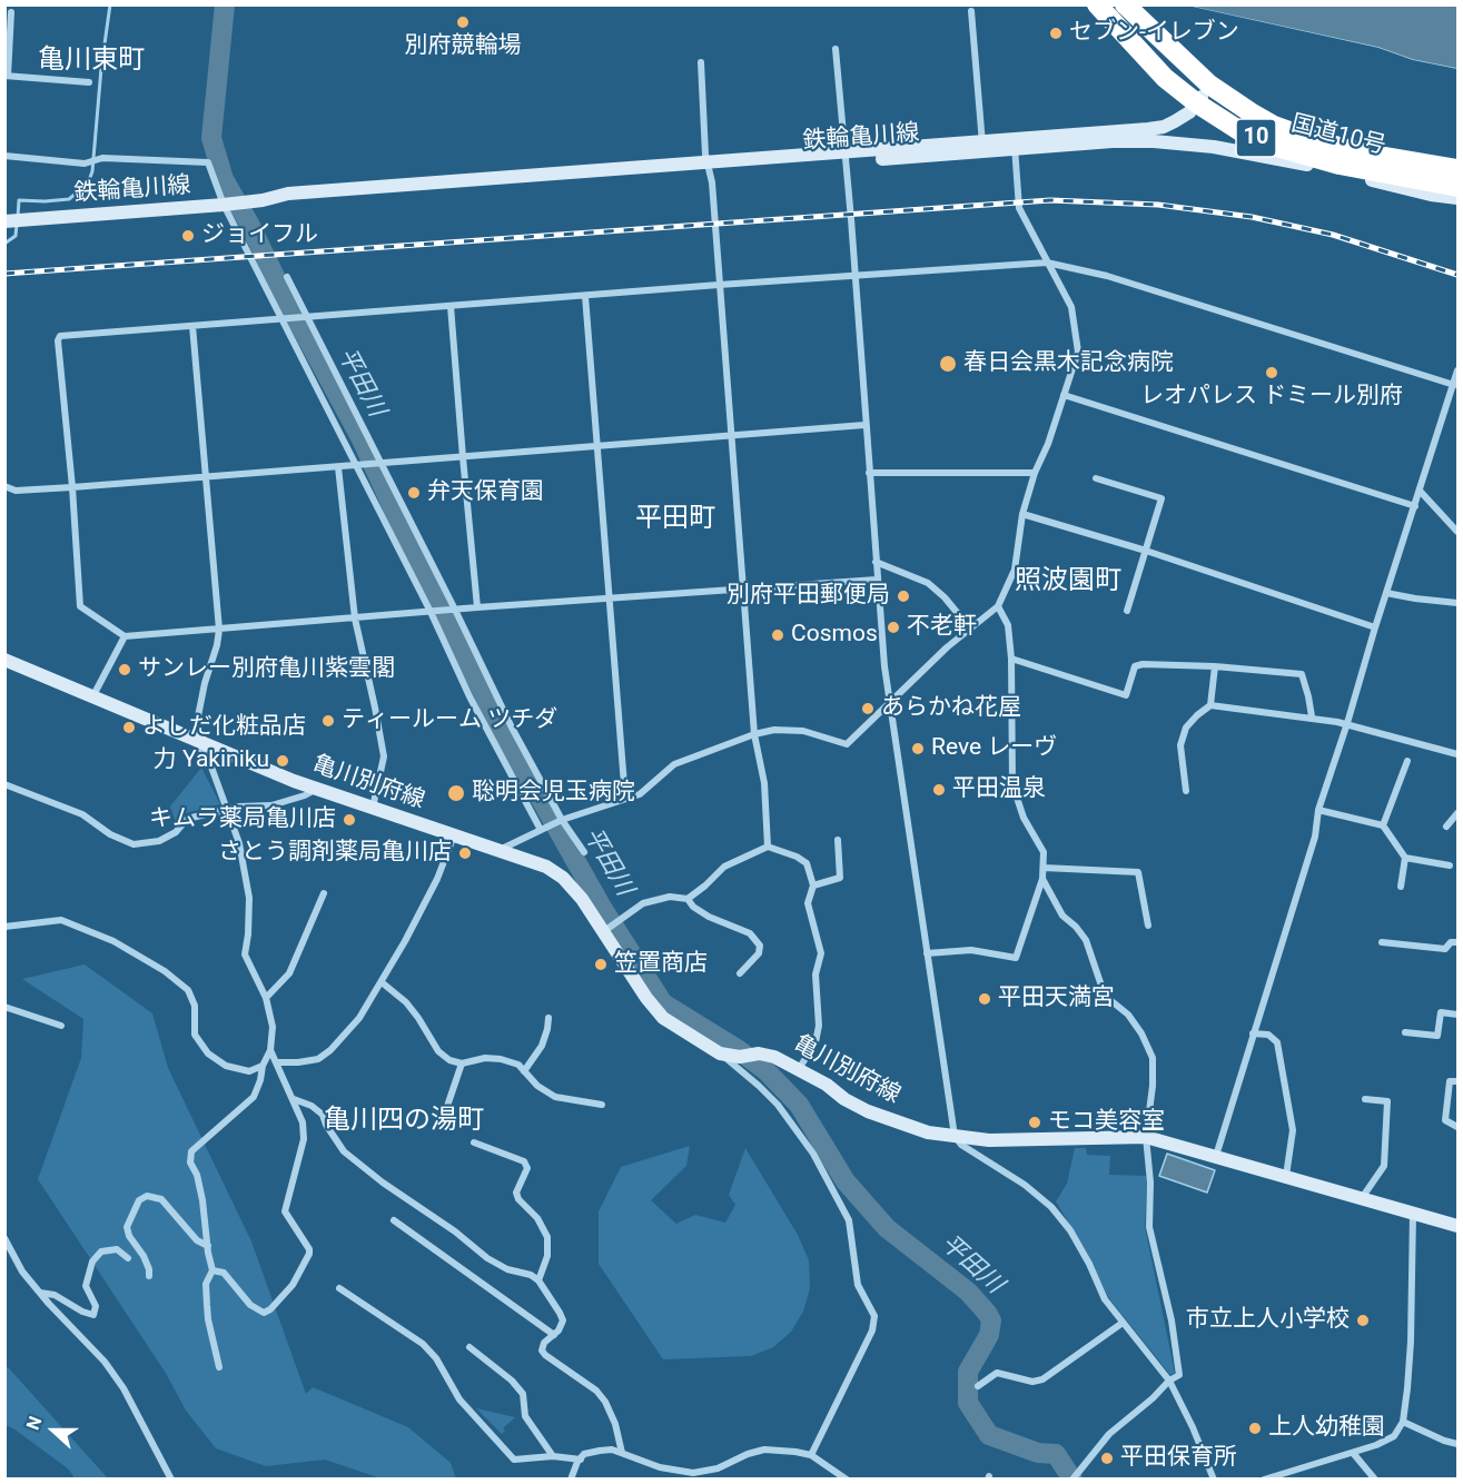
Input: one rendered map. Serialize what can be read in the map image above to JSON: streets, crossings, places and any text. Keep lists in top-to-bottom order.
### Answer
{
  "streets": {
    "highway": ["国道10号", "10"],
    "main road": ["鉄輪亀川線", "亀川別府線"]
  },
  "crossings": [
    ["国道10号", "鉄輪亀川線"]
  ],
  "districts": [
    "亀川東町",
    "平田町",
    "照波園町",
    "亀川四の湯町"
  ],
  "water": ["平田川"],
  "places": [
    "別府競輪場",
    "セブン-イレブン",
    "ジョイフル",
    "春日会黒木記念病院",
    "レオパレス ドミール別府",
    "弁天保育園",
    "別府平田郵便局",
    "不老軒",
    "Cosmos",
    "サンレー別府亀川紫雲閣",
    "あらかね花屋",
    "ティールーム ツチダ",
    "よしだ化粧品店",
    "Reve レーヴ",
    "力 Yakiniku",
    "平田温泉",
    "聡明会児玉病院",
    "キムラ薬局亀川店",
    "さとう調剤薬局亀川店",
    "笠置商店",
    "平田天満宮",
    "モコ美容室",
    "市立上人小学校",
    "上人幼稚園",
    "平田保育所"
  ],
  "north": "left"
}
